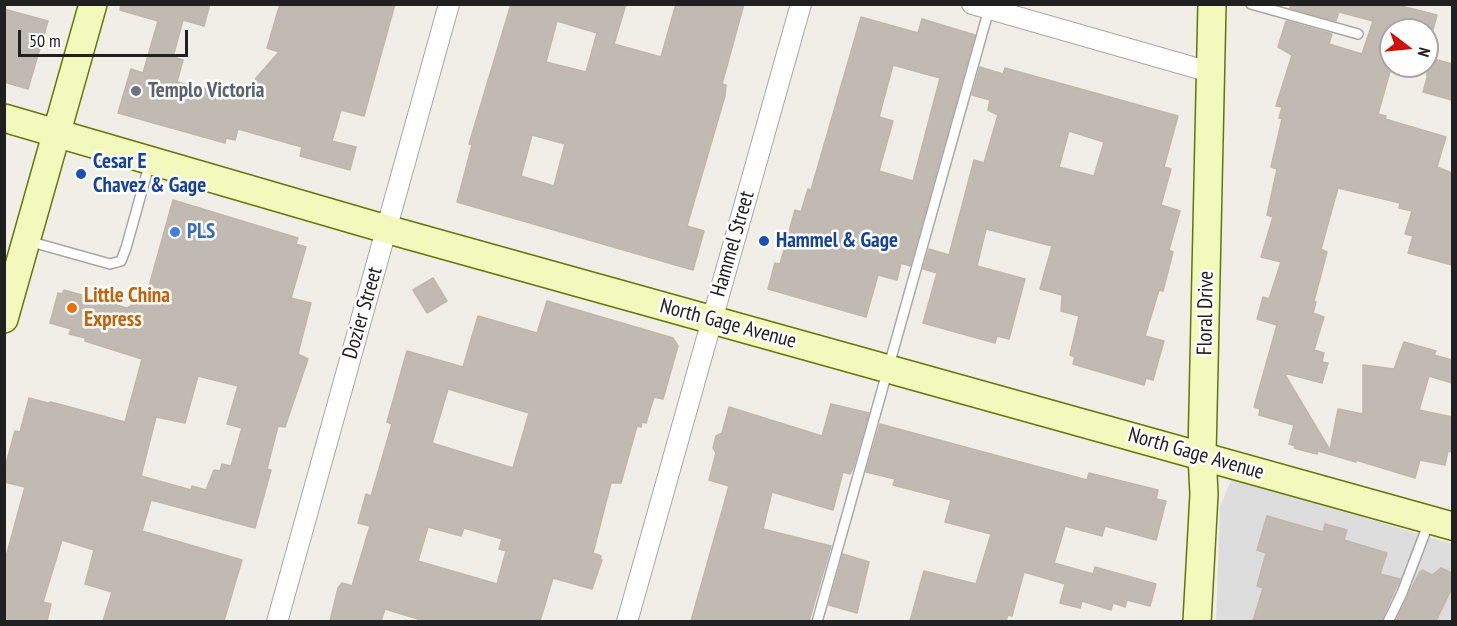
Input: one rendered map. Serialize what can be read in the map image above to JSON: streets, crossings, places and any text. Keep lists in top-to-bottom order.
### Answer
{
  "streets": {
    "street": [
      "Hammel Street",
      "Dozier Street",
      "Floral Drive",
      "North Gage Avenue"
    ]
  },
  "crossings": [
    ["Hammel Street", "North Gage Avenue"],
    ["Dozier Street", "North Gage Avenue"],
    ["Floral Drive", "North Gage Avenue"]
  ],
  "places": [
    "Templo Victoria",
    "Cesar E Chavez & Gage",
    "PLS",
    "Hammel & Gage",
    "Little China Express"
  ],
  "scale_bar": "50 m",
  "north": "right"
}
